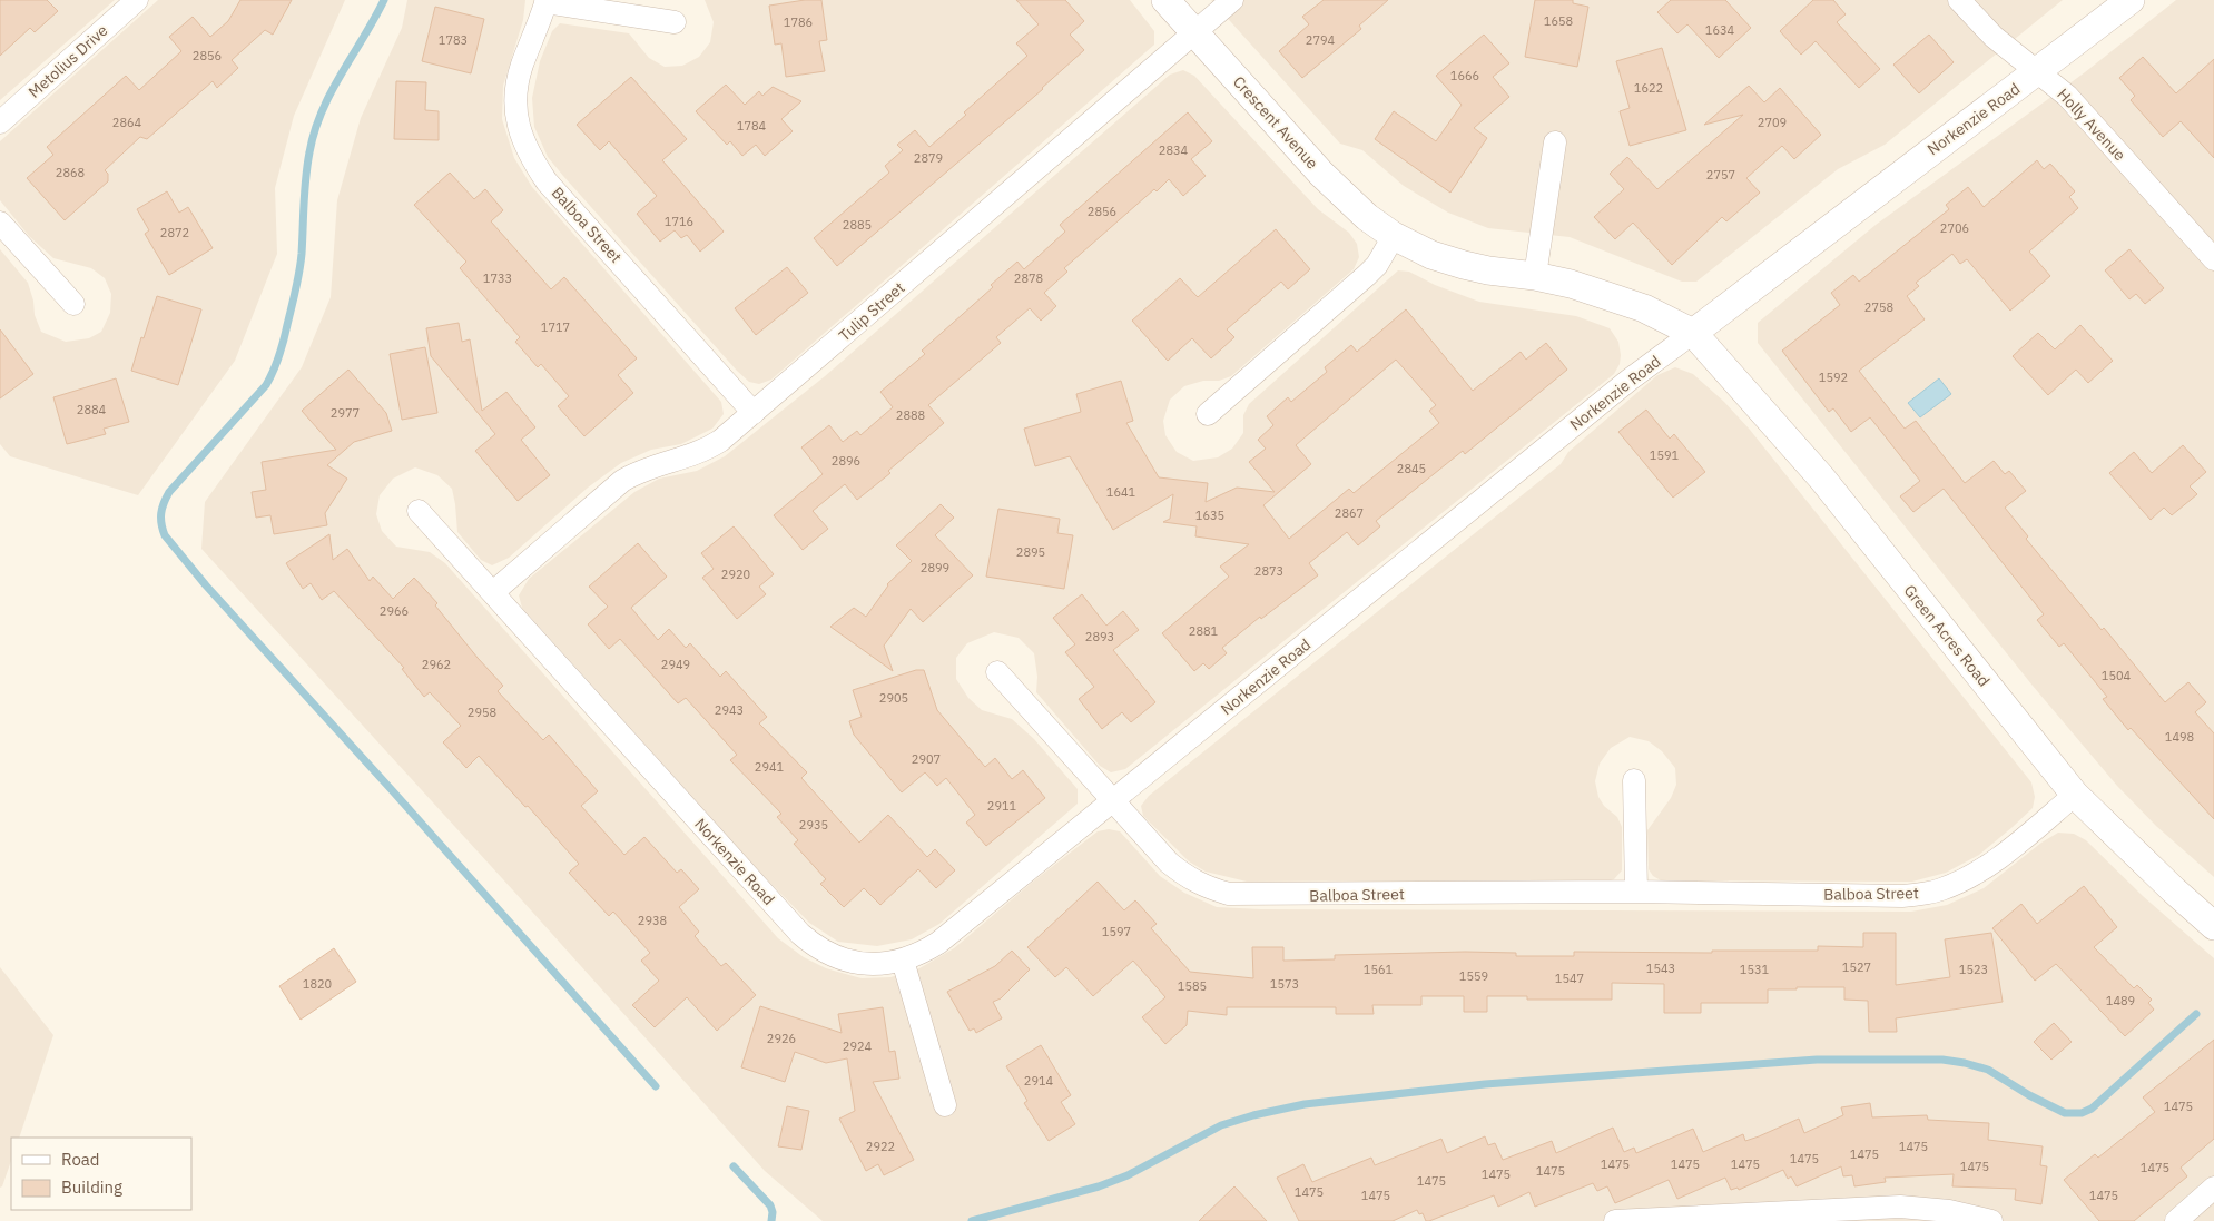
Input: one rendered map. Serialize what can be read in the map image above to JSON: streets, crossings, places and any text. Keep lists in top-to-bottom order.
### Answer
{
  "streets": {
    "street": [
      "Metolius Drive",
      "Norkenzie Road",
      "Crescent Avenue",
      "Holly Avenue",
      "Balboa Street",
      "Tulip Street",
      "Green Acres Road"
    ]
  },
  "crossings": [
    ["Norkenzie Road", "Crescent Avenue"],
    ["Norkenzie Road", "Holly Avenue"],
    ["Norkenzie Road", "Balboa Street"],
    ["Norkenzie Road", "Tulip Street"],
    ["Norkenzie Road", "Green Acres Road"],
    ["Crescent Avenue", "Tulip Street"],
    ["Crescent Avenue", "Green Acres Road"],
    ["Balboa Street", "Tulip Street"],
    ["Balboa Street", "Green Acres Road"]
  ],
  "house_numbers": [
    "1658",
    "1786",
    "1634",
    "1783",
    "2794",
    "2856",
    "1666",
    "1622",
    "2864",
    "2709",
    "1784",
    "2834",
    "2879",
    "2868",
    "2757",
    "2856",
    "1716",
    "2885",
    "2706",
    "2872",
    "1733",
    "2878",
    "2758",
    "1717",
    "1592",
    "2884",
    "2977",
    "2888",
    "1591",
    "2896",
    "2845",
    "1641",
    "2867",
    "1635",
    "2895",
    "2899",
    "2873",
    "2920",
    "2966",
    "2881",
    "2893",
    "2962",
    "2949",
    "1504",
    "2905",
    "2943",
    "2958",
    "1498",
    "2907",
    "2941",
    "2911",
    "2935",
    "2938",
    "1597",
    "1527",
    "1543",
    "1561",
    "1531",
    "1523",
    "1559",
    "1547",
    "1820",
    "1573",
    "1585",
    "1489",
    "2926",
    "2924",
    "2914",
    "1475",
    "2922",
    "1475",
    "1475",
    "1475",
    "1475",
    "1475",
    "1475",
    "1475",
    "1475",
    "1475",
    "1475",
    "1475",
    "1475",
    "1475",
    "1475"
  ],
  "legend": ["Road", "Building"]
}
